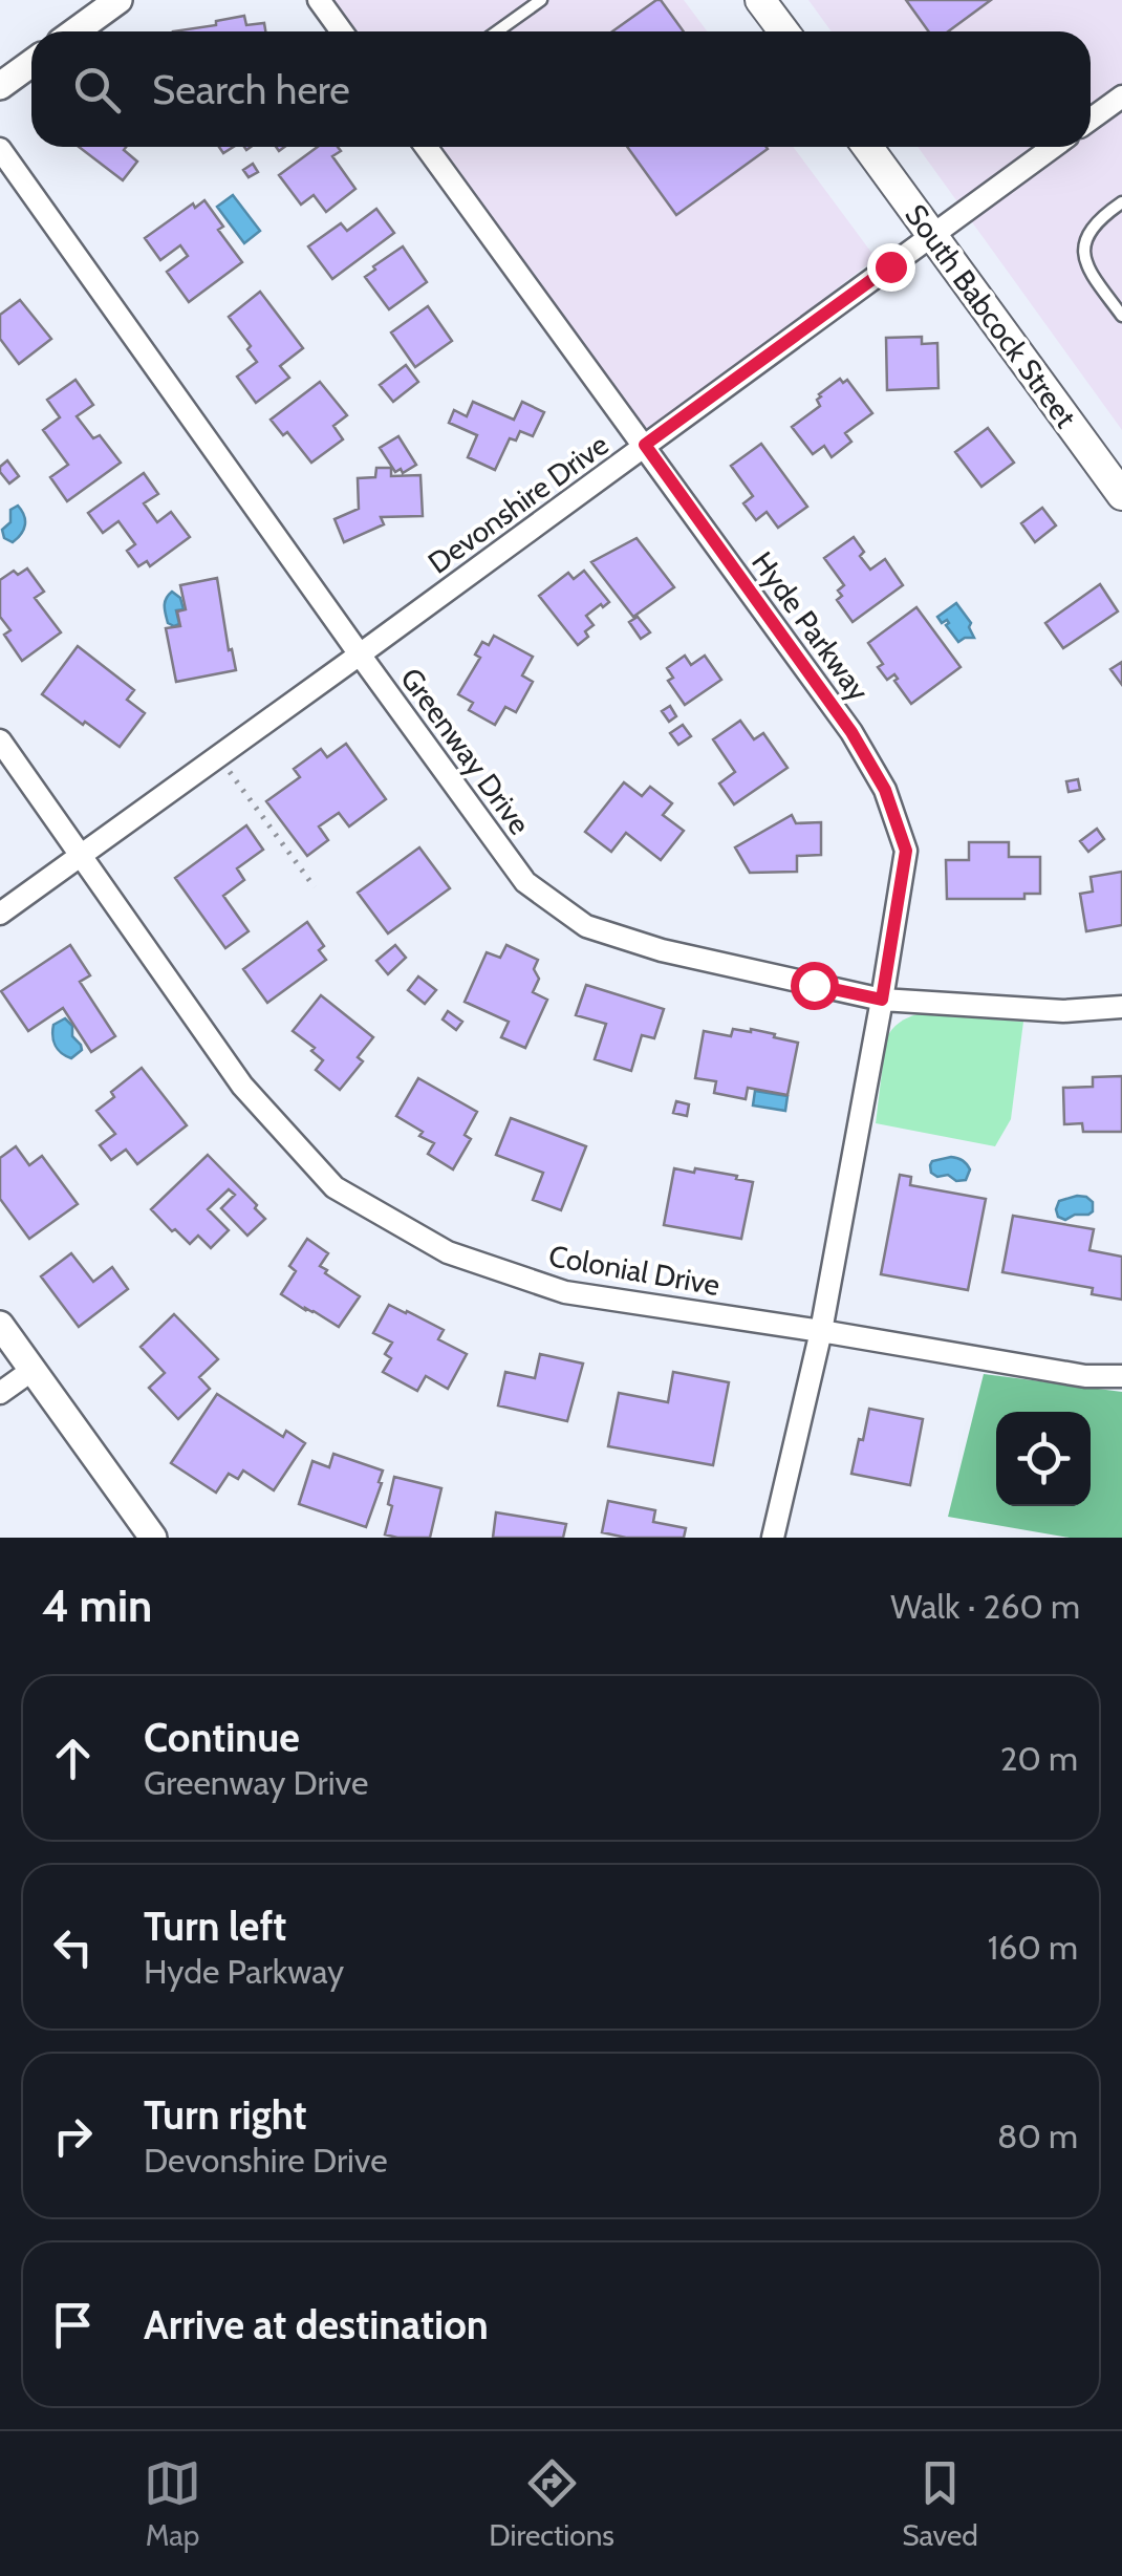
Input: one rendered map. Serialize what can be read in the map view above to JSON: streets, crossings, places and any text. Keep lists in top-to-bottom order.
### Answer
{
  "streets": {
    "main road": ["South Babcock Street"],
    "street": [
      "Devonshire Drive",
      "Hyde Parkway",
      "Greenway Drive",
      "Colonial Drive"
    ]
  },
  "crossings": [
    ["South Babcock Street", "Devonshire Drive"],
    ["Devonshire Drive", "Hyde Parkway"],
    ["Devonshire Drive", "Greenway Drive"],
    ["Devonshire Drive", "Colonial Drive"],
    ["Hyde Parkway", "Greenway Drive"],
    ["Hyde Parkway", "Colonial Drive"]
  ],
  "page": {
    "search": "Search here",
    "heading": ["4 min", "Walk · 260 m"],
    "list": [
      ["Continue", "Greenway Drive", "20 m"],
      ["Turn left", "Hyde Parkway", "160 m"],
      ["Turn right", "Devonshire Drive", "80 m"],
      "Arrive at destination"
    ],
    "nav": ["Map", "Directions", "Saved"]
  }
}
